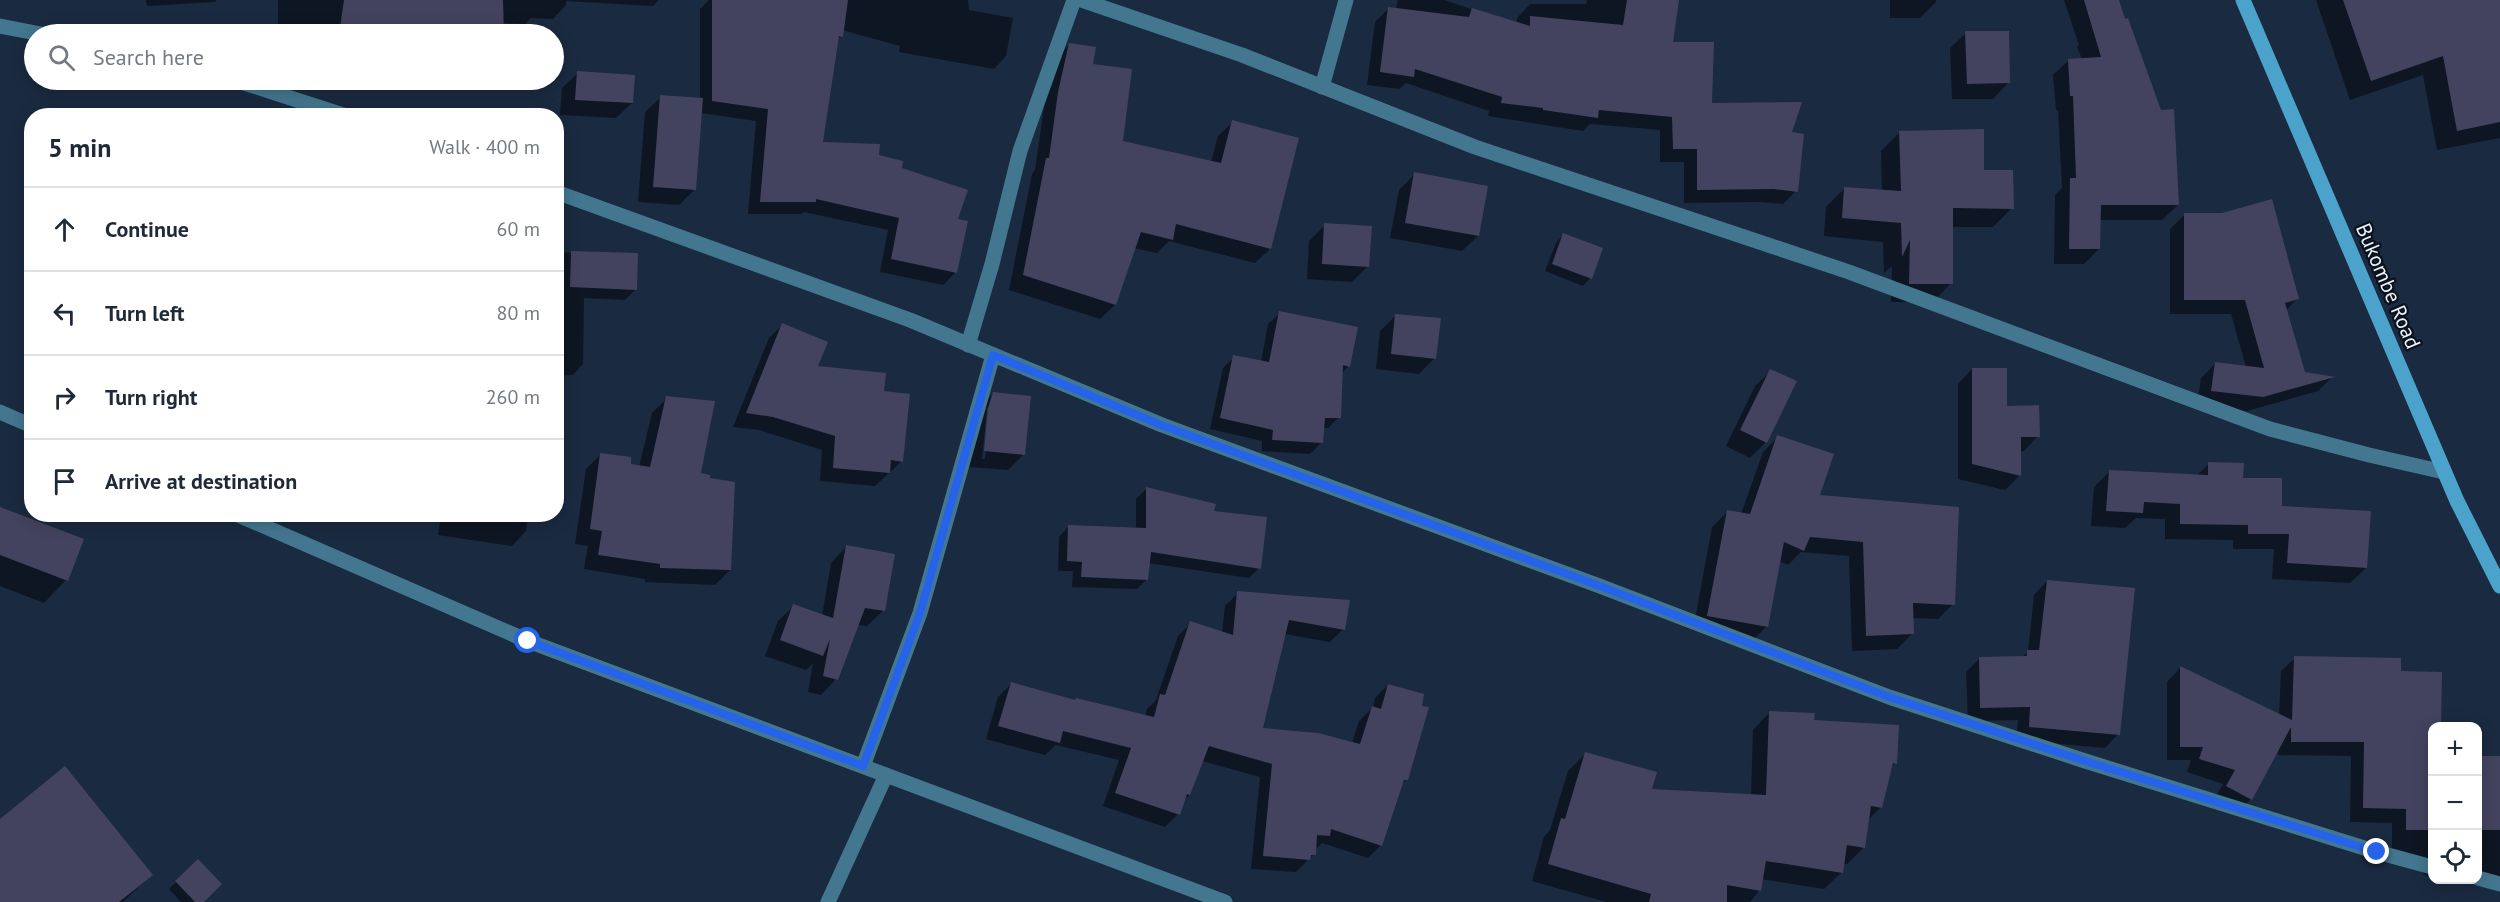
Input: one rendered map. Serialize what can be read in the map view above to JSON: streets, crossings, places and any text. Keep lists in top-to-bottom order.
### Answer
{
  "streets": {
    "main road": ["Bukombe Road"]
  },
  "page": {
    "search": "Search here",
    "heading": ["5 min", "Walk · 400 m"],
    "list": [
      ["Continue", "60 m"],
      ["Turn left", "80 m"],
      ["Turn right", "260 m"],
      "Arrive at destination"
    ],
    "map_buttons": ["+", "−"]
  }
}
